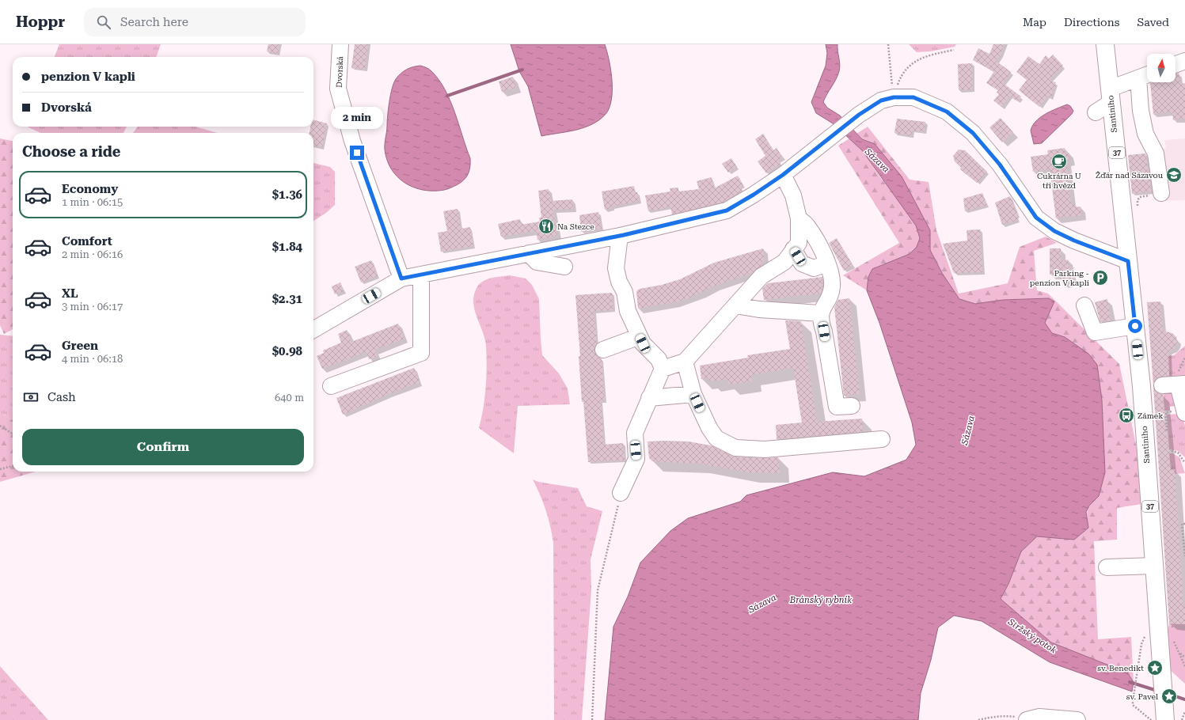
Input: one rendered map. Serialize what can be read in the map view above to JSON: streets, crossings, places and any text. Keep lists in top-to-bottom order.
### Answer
{
  "streets": {
    "main road": ["Santiniho", "37"],
    "street": ["Dvorská"]
  },
  "water": ["Sázava", "Bránský rybník", "Stržský potok"],
  "places": {
    "cafe": ["Cukrárna U tří hvězd"],
    "school or university": ["Žďár nad Sázavou"],
    "restaurant": ["Na Stezce"],
    "parking": ["Parking - penzion V kapli"],
    "bus stop": ["Zámek"],
    "place": ["sv. Benedikt", "sv. Pavel"]
  },
  "north": "top",
  "page": {
    "header": "Hoppr",
    "search": "Search here",
    "nav": ["Map", "Directions", "Saved"],
    "banner": ["penzion V kapli", "Dvorská"],
    "bubble": "2 min",
    "heading": "Choose a ride",
    "list": [
      {
        "name": "Economy",
        "note": "1 min · 06:15",
        "value": "$1.36"
      },
      {
        "name": "Comfort",
        "note": "2 min · 06:16",
        "value": "$1.84"
      },
      {
        "name": "XL",
        "note": "3 min · 06:17",
        "value": "$2.31"
      },
      {
        "name": "Green",
        "note": "4 min · 06:18",
        "value": "$0.98"
      }
    ],
    "pay": ["Cash", "640 m"],
    "buttons": "Confirm"
  }
}
